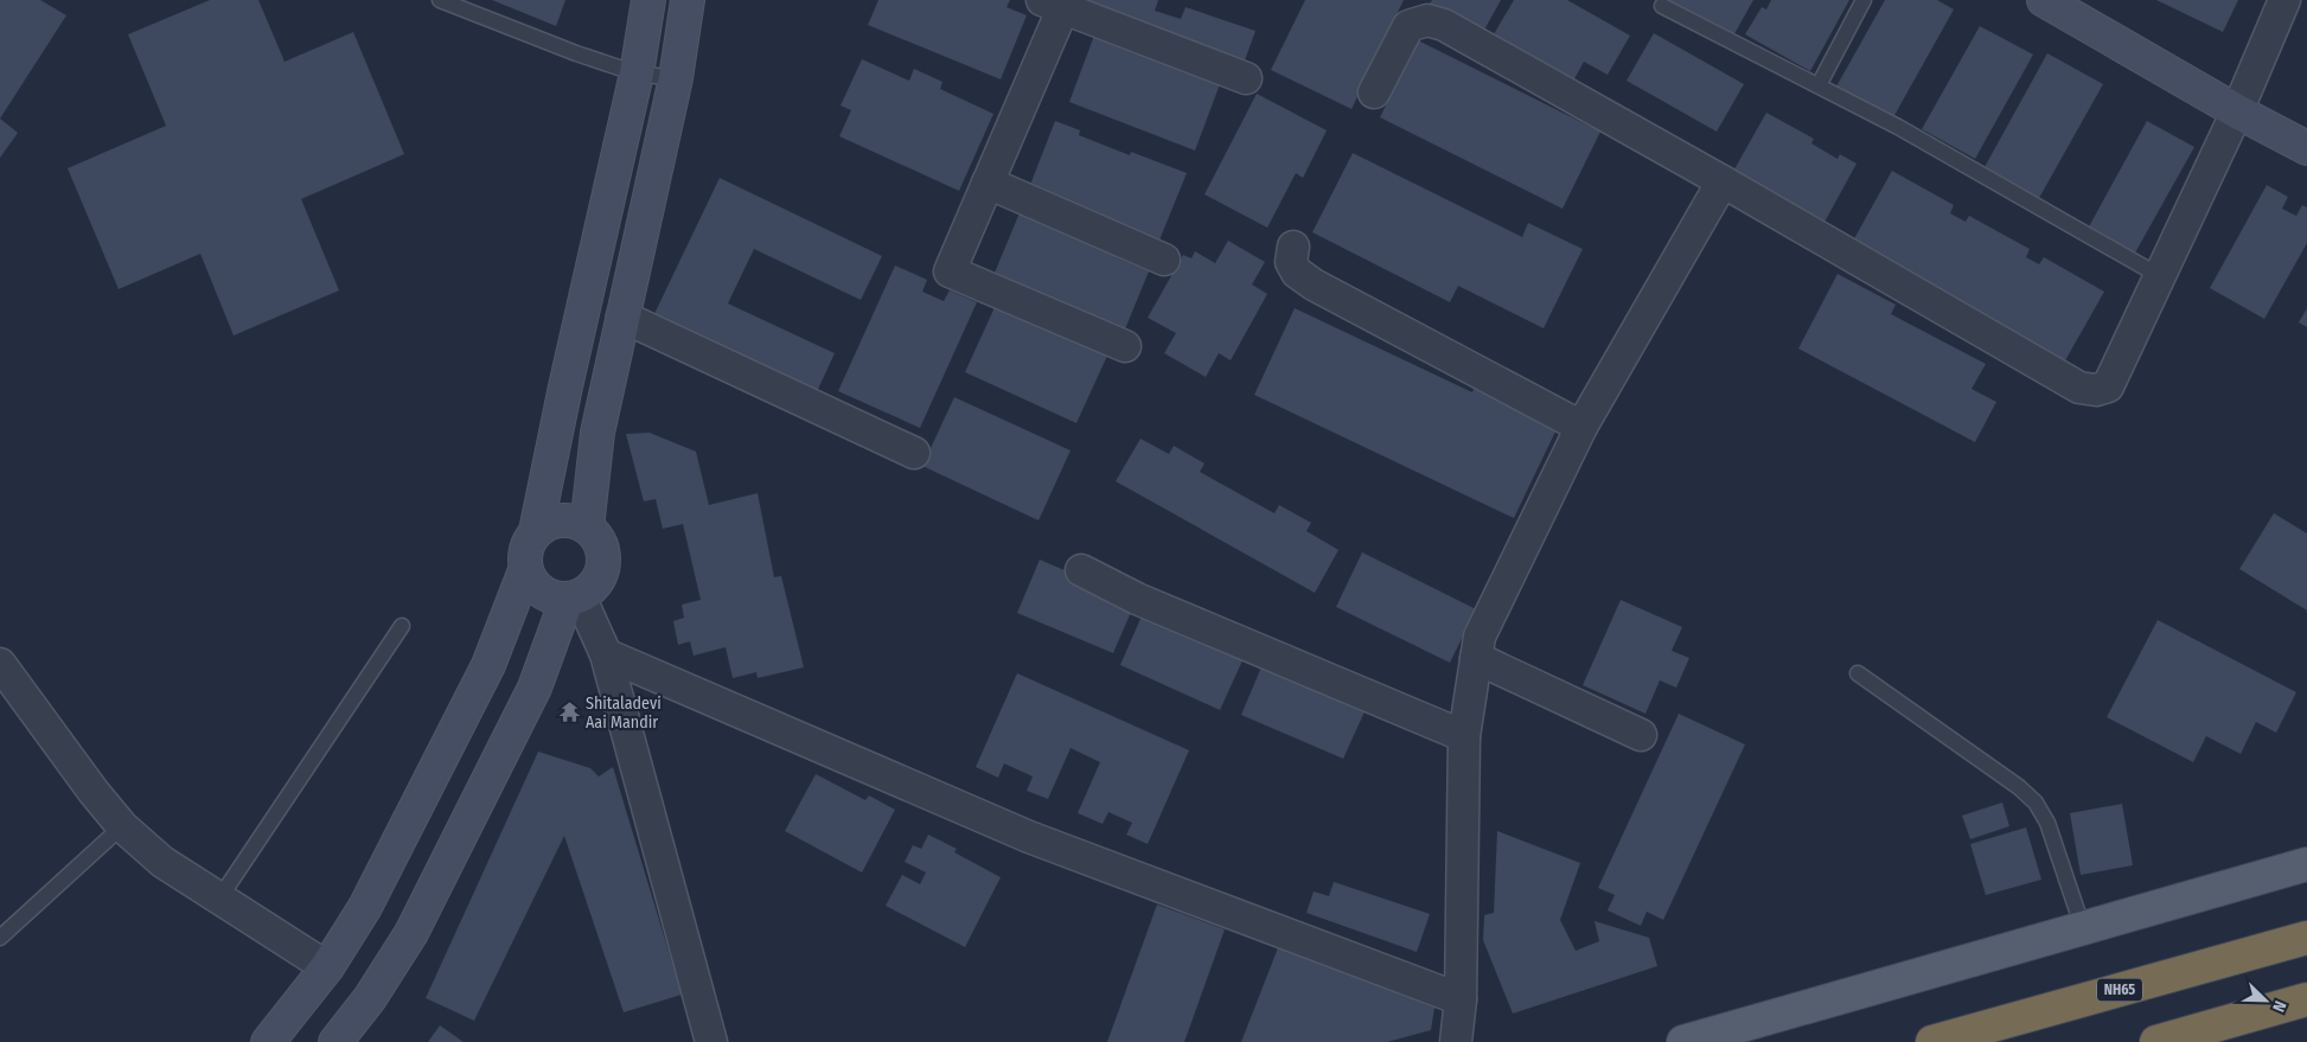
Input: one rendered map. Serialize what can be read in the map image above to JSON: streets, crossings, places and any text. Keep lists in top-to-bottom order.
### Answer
{
  "streets": {
    "highway": ["NH65"]
  },
  "places": {
    "temple": ["Shitaladevi Aai Mandir"]
  },
  "north": "bottom right"
}
